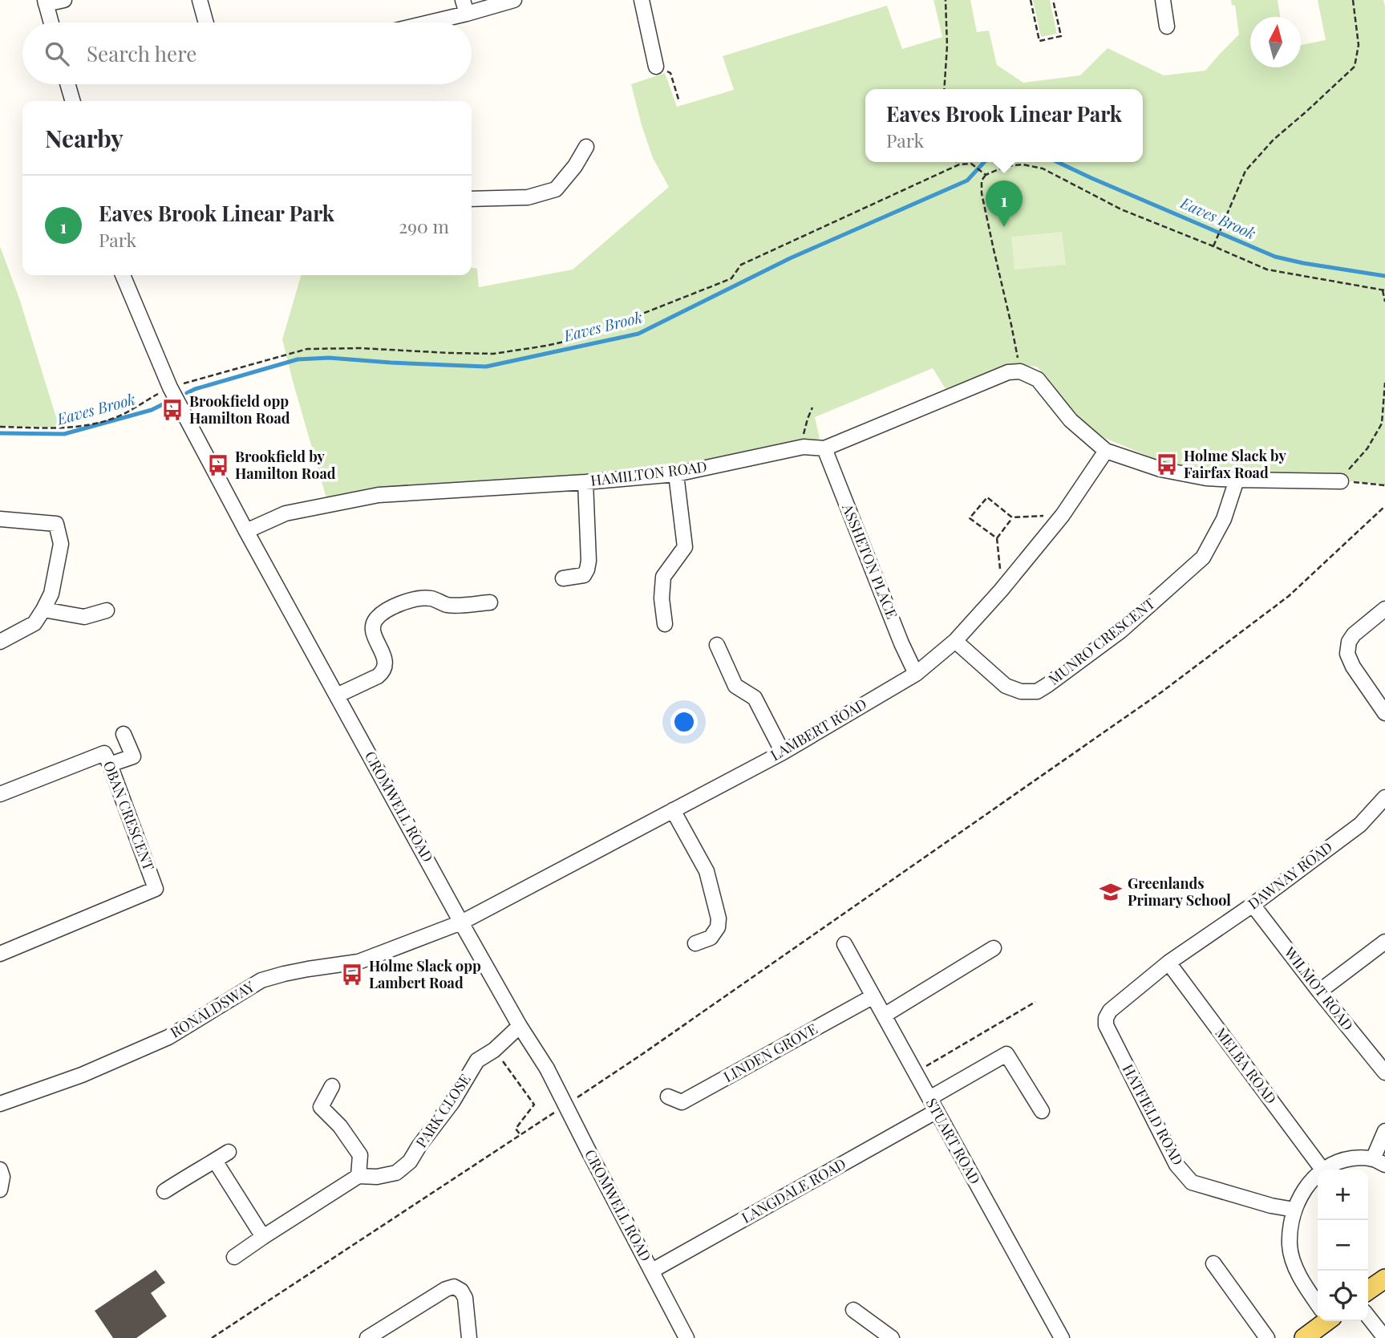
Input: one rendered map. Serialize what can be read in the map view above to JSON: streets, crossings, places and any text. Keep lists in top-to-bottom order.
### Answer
{
  "streets": {
    "street": [
      "HAMILTON ROAD",
      "ASSHETON PLACE",
      "MUNRO CRESCENT",
      "LAMBERT ROAD",
      "CROMWELL ROAD",
      "OBAN CRESCENT",
      "DAWNAY ROAD",
      "WILMOT ROAD",
      "RONALDSWAY",
      "LINDEN GROVE",
      "MELBA ROAD",
      "PARK CLOSE",
      "HATFIELD ROAD",
      "STUART ROAD",
      "LANGDALE ROAD"
    ]
  },
  "crossings": [
    ["HAMILTON ROAD", "ASSHETON PLACE"],
    ["HAMILTON ROAD", "CROMWELL ROAD"],
    ["ASSHETON PLACE", "LAMBERT ROAD"],
    ["MUNRO CRESCENT", "LAMBERT ROAD"],
    ["LAMBERT ROAD", "CROMWELL ROAD"],
    ["LAMBERT ROAD", "RONALDSWAY"],
    ["CROMWELL ROAD", "RONALDSWAY"],
    ["CROMWELL ROAD", "PARK CLOSE"],
    ["CROMWELL ROAD", "LANGDALE ROAD"],
    ["DAWNAY ROAD", "WILMOT ROAD"],
    ["DAWNAY ROAD", "MELBA ROAD"],
    ["DAWNAY ROAD", "HATFIELD ROAD"],
    ["LINDEN GROVE", "STUART ROAD"],
    ["STUART ROAD", "LANGDALE ROAD"]
  ],
  "water": ["Eaves Brook"],
  "places": {
    "bus stop": [
      "Brookfield opp Hamilton Road",
      "Holme Slack by Fairfax Road",
      "Brookfield by Hamilton Road",
      "Holme Slack opp Lambert Road"
    ],
    "school or university": ["Greenlands Primary School"]
  },
  "north": "top",
  "page": {
    "search": "Search here",
    "popup": ["Eaves Brook Linear Park", "Park"],
    "heading": "Nearby",
    "list": [
      {
        "mark": "1",
        "name": "Eaves Brook Linear Park",
        "note": "Park",
        "value": "290 m"
      }
    ],
    "pins": "1",
    "map_buttons": ["+", "−"]
  }
}
